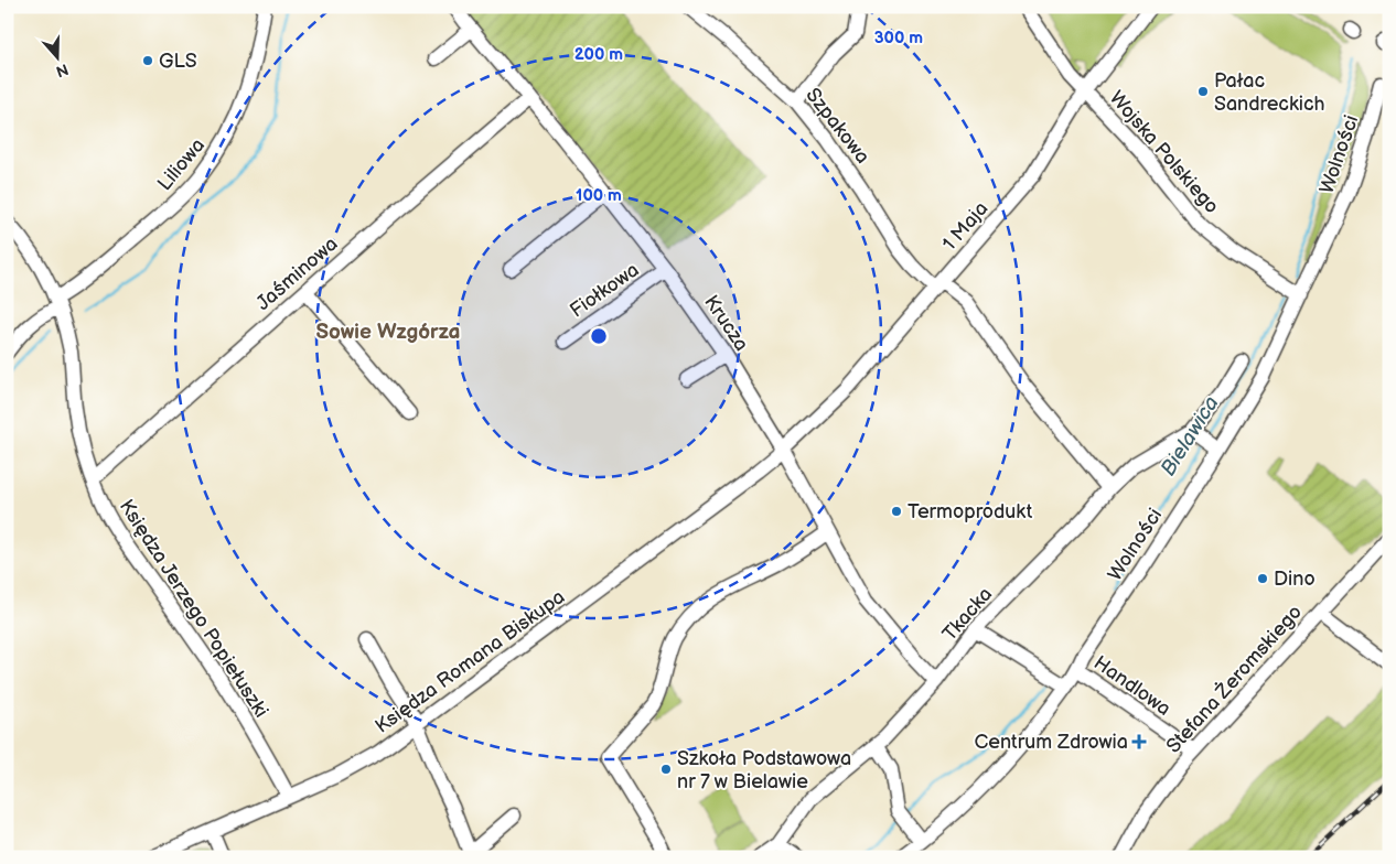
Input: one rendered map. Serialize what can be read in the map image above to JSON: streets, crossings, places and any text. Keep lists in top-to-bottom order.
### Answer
{
  "streets": {
    "street": [
      "Szpakowa",
      "Wojska Polskiego",
      "Wolności",
      "Liliowa",
      "1 Maja",
      "Jaśminowa",
      "Fiołkowa",
      "Krucza",
      "Księdza Jerzego Popiełuszki",
      "Tkacka",
      "Księdza Romana Biskupa",
      "Stefana Żeromskiego",
      "Handlowa"
    ]
  },
  "crossings": [
    ["Szpakowa", "1 Maja"],
    ["Szpakowa", "Tkacka"],
    ["Wojska Polskiego", "Wolności"],
    ["Wojska Polskiego", "1 Maja"],
    ["Wolności", "Tkacka"],
    ["Wolności", "Handlowa"],
    ["Liliowa", "Księdza Jerzego Popiełuszki"],
    ["1 Maja", "Krucza"],
    ["1 Maja", "Księdza Romana Biskupa"],
    ["Jaśminowa", "Krucza"],
    ["Jaśminowa", "Księdza Jerzego Popiełuszki"],
    ["Fiołkowa", "Krucza"],
    ["Krucza", "Tkacka"],
    ["Krucza", "Księdza Romana Biskupa"],
    ["Księdza Jerzego Popiełuszki", "Księdza Romana Biskupa"],
    ["Stefana Żeromskiego", "Handlowa"]
  ],
  "districts": ["Sowie Wzgórza"],
  "water": ["Bielawica"],
  "places": {
    "other": [
      "GLS",
      "Pałac Sandreckich",
      "Termoprodukt",
      "Dino",
      "Szkoła Podstawowa nr 7 w Bielawie"
    ],
    "health": ["Centrum Zdrowia"]
  },
  "north": "bottom",
  "rings": ["300 m", "200 m", "100 m"]
}
